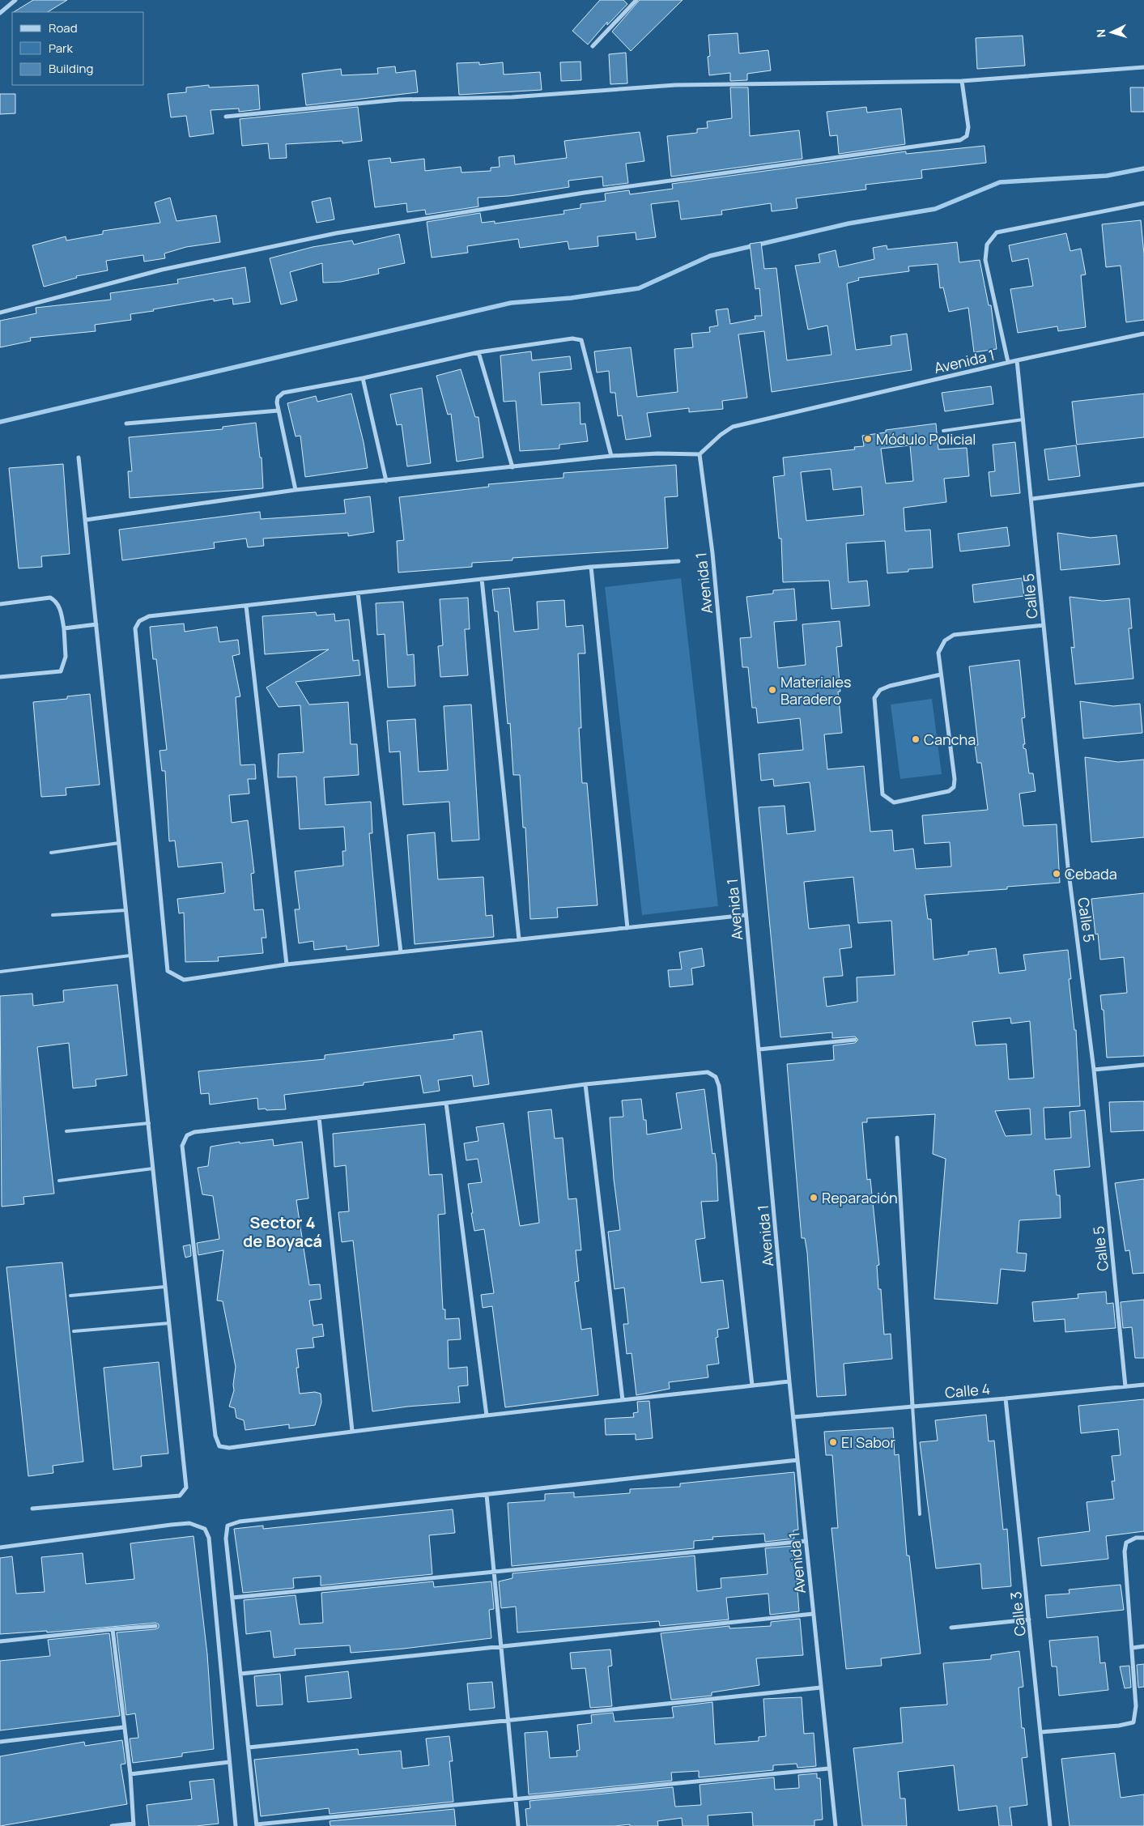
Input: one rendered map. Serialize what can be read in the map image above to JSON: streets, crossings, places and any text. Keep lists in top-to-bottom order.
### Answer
{
  "streets": {
    "street": [
      "Avenida 1",
      "Calle 5",
      "Calle 4",
      "Calle 3"
    ]
  },
  "crossings": [
    ["Avenida 1", "Calle 5"],
    ["Avenida 1", "Calle 4"],
    ["Calle 5", "Calle 4"],
    ["Calle 4", "Calle 3"]
  ],
  "districts": ["Sector 4 de Boyacá"],
  "places": [
    "Módulo Policial",
    "Materiales Baradero",
    "Cancha",
    "Cebada",
    "Reparación",
    "El Sabor"
  ],
  "legend": ["Road", "Park", "Building"],
  "north": "left"
}
